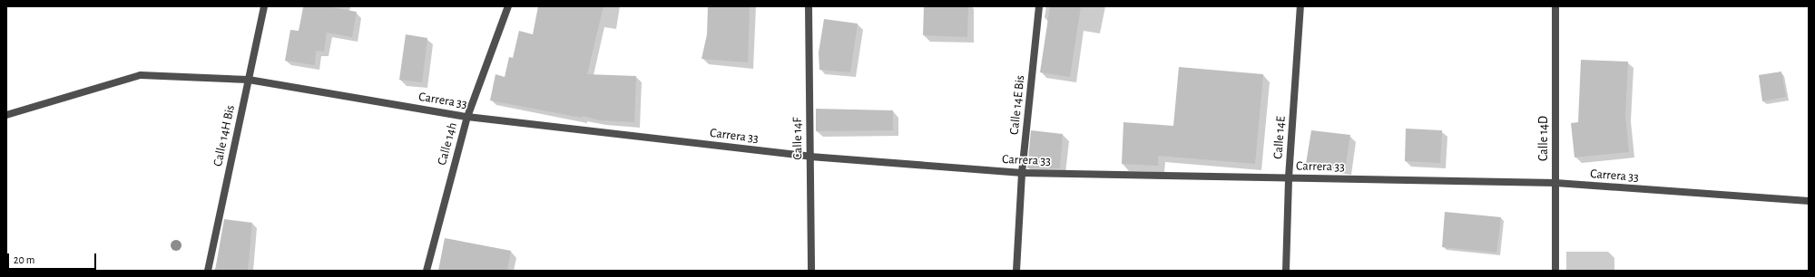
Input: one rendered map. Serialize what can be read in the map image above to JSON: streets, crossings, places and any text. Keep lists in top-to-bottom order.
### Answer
{
  "streets": {
    "street": [
      "Carrera 33",
      "Calle 14E Bis",
      "Calle 14H Bis",
      "Calle 14E",
      "Calle 14F",
      "Calle 14D",
      "Calle 14h"
    ]
  },
  "crossings": [
    ["Carrera 33", "Calle 14E Bis"],
    ["Carrera 33", "Calle 14H Bis"],
    ["Carrera 33", "Calle 14E"],
    ["Carrera 33", "Calle 14F"],
    ["Carrera 33", "Calle 14D"],
    ["Carrera 33", "Calle 14h"]
  ],
  "scale_bar": "20 m"
}
